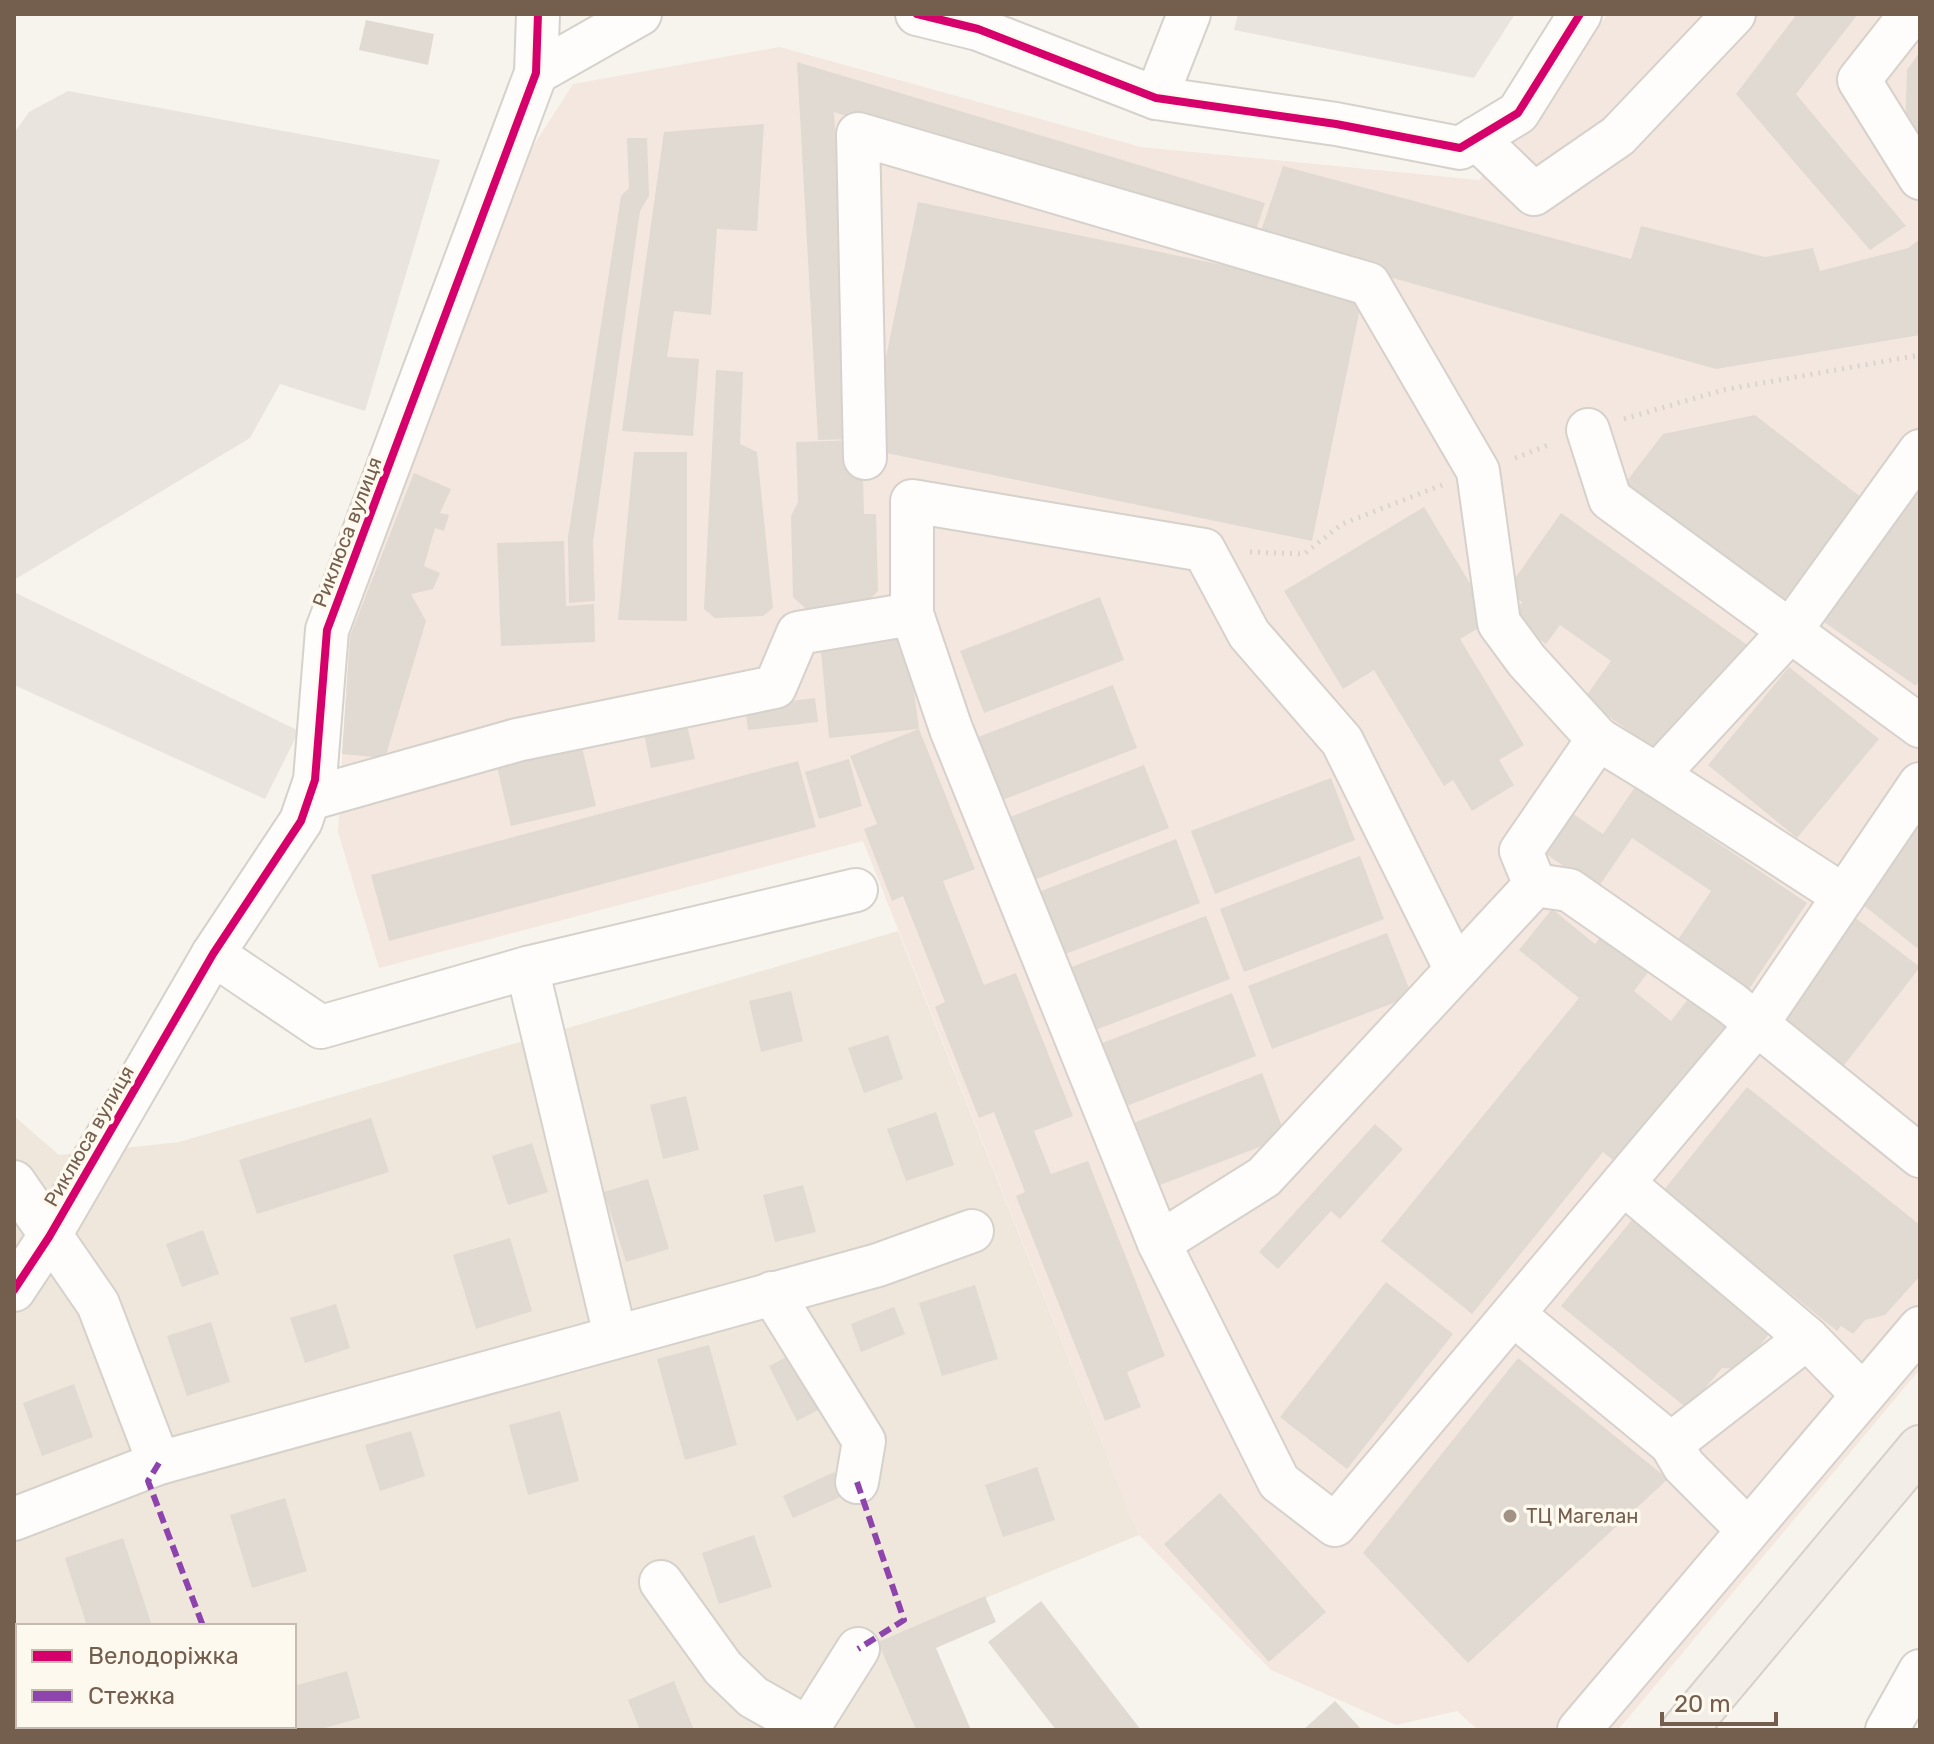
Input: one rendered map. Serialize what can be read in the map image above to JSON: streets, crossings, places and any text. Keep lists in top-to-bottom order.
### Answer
{
  "streets": {
    "street": ["Риклюса вулиця"]
  },
  "places": ["ТЦ Магелан"],
  "legend": ["Велодоріжка", "Стежка"],
  "scale_bar": "20 m"
}
